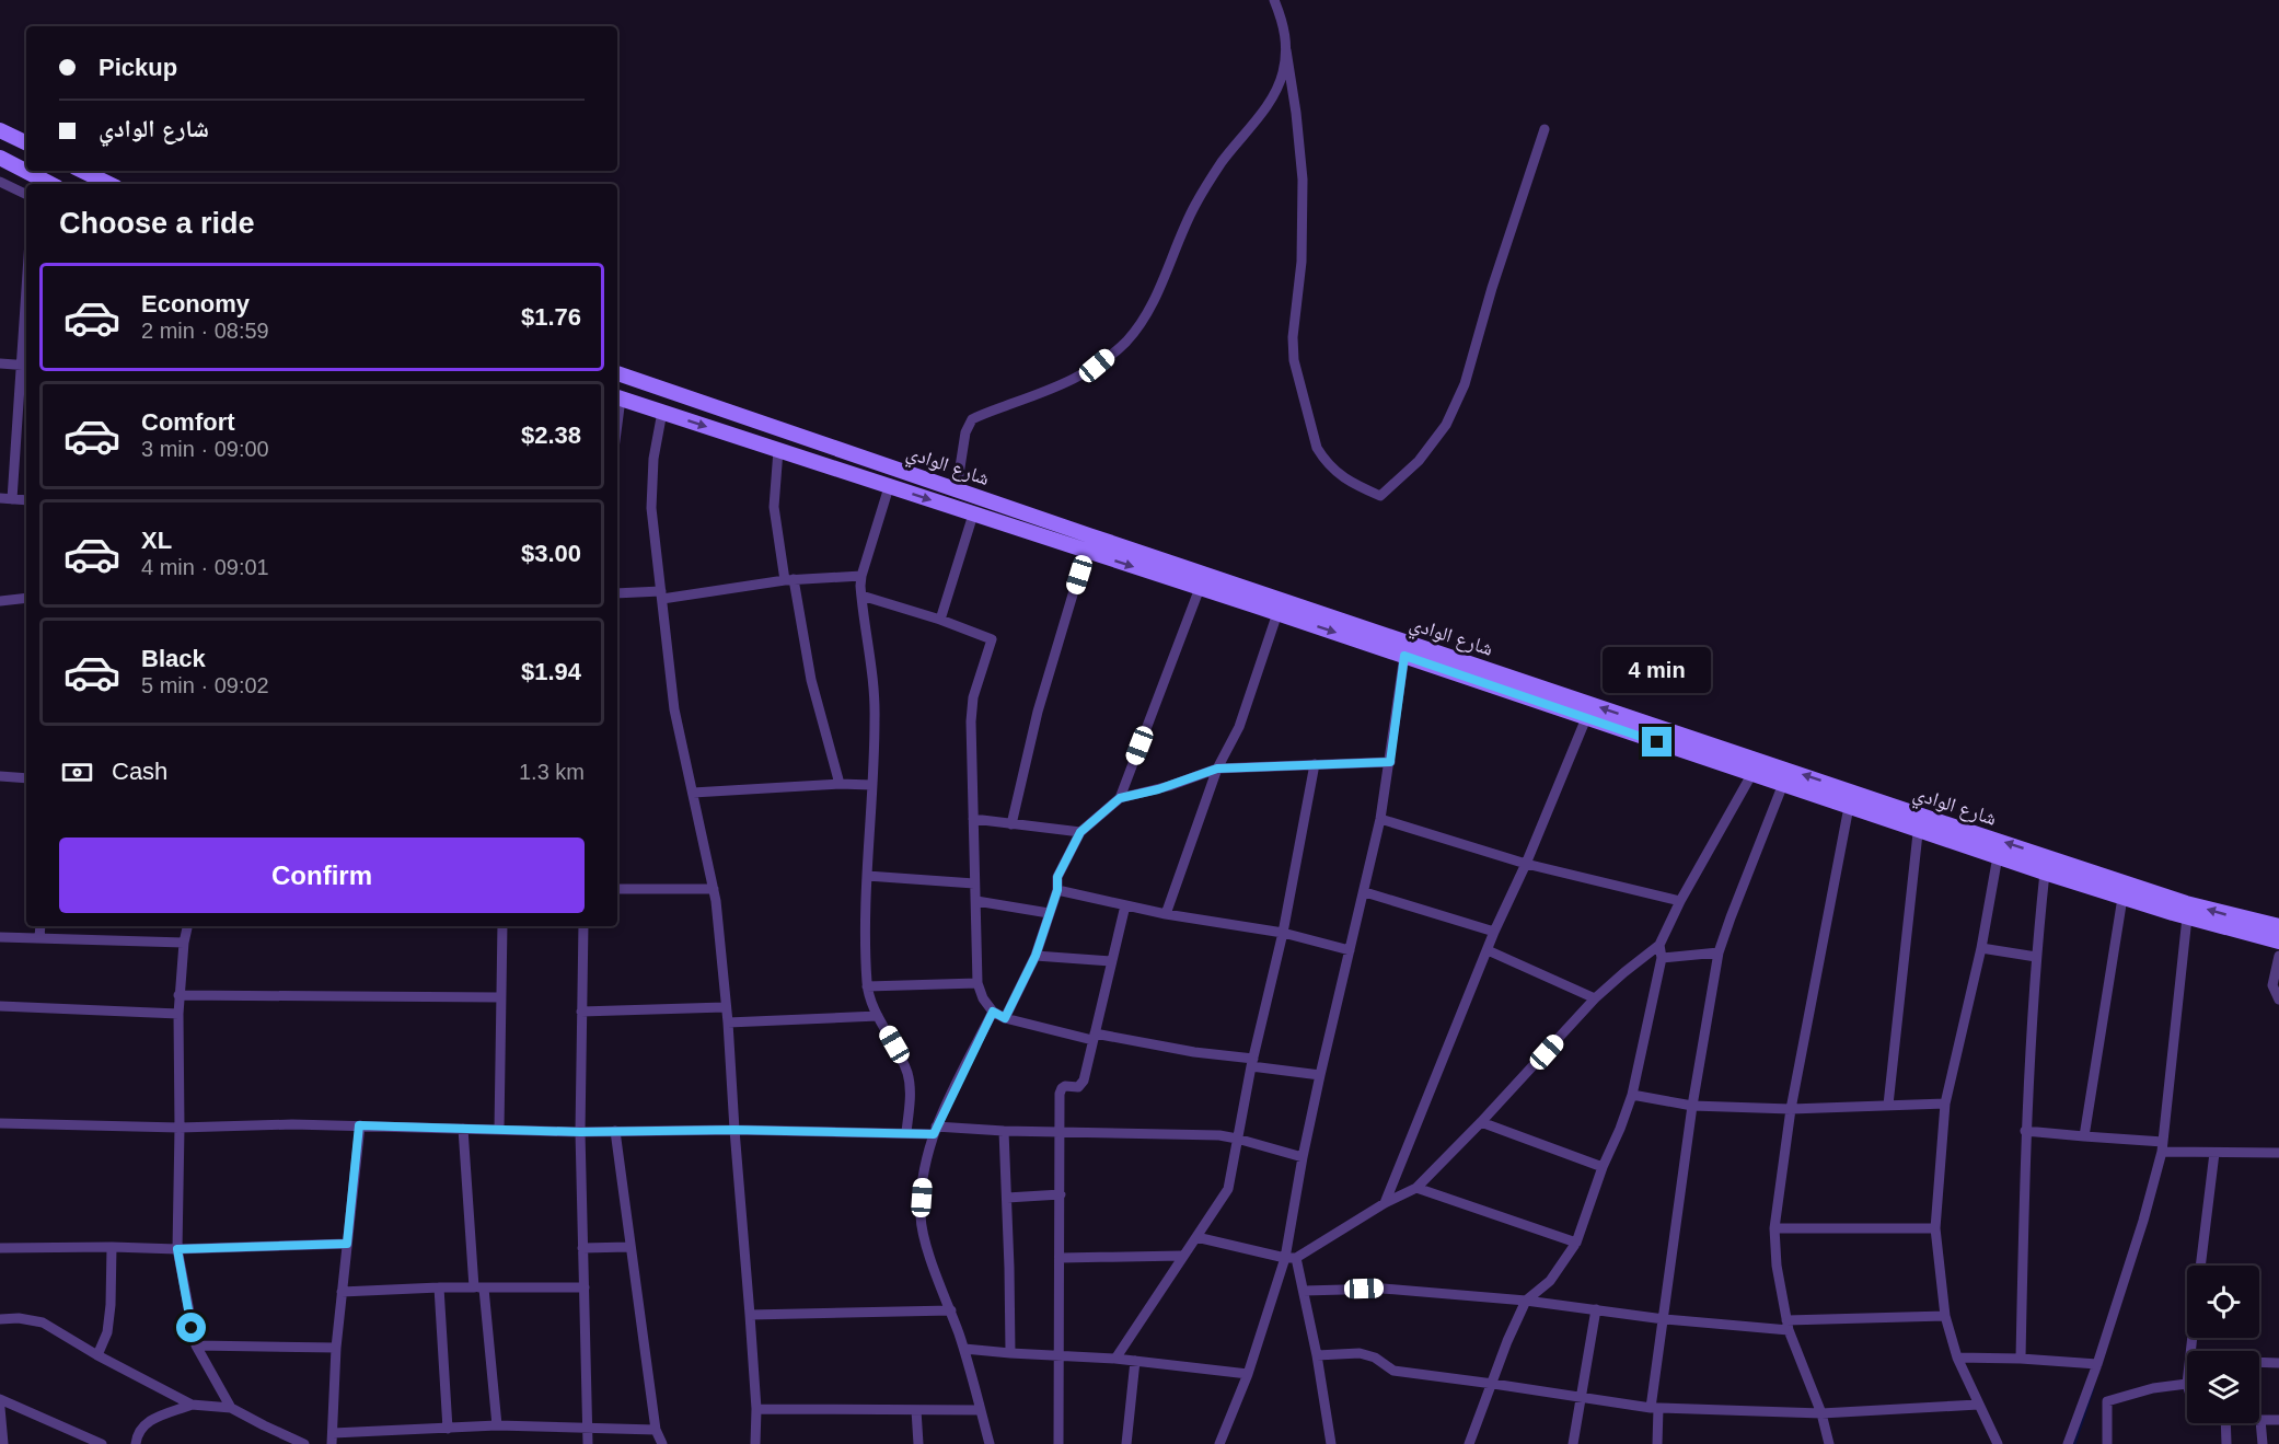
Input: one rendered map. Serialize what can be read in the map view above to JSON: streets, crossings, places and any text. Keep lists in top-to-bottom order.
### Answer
{
  "streets": {
    "main road": ["شارع الوادي"]
  },
  "page": {
    "banner": ["Pickup", "شارع الوادي"],
    "heading": "Choose a ride",
    "list": [
      {
        "name": "Economy",
        "note": "2 min · 08:59",
        "value": "$1.76"
      },
      {
        "name": "Comfort",
        "note": "3 min · 09:00",
        "value": "$2.38"
      },
      {
        "name": "XL",
        "note": "4 min · 09:01",
        "value": "$3.00"
      },
      {
        "name": "Black",
        "note": "5 min · 09:02",
        "value": "$1.94"
      }
    ],
    "bubble": "4 min",
    "pay": ["Cash", "1.3 km"],
    "buttons": "Confirm"
  }
}
